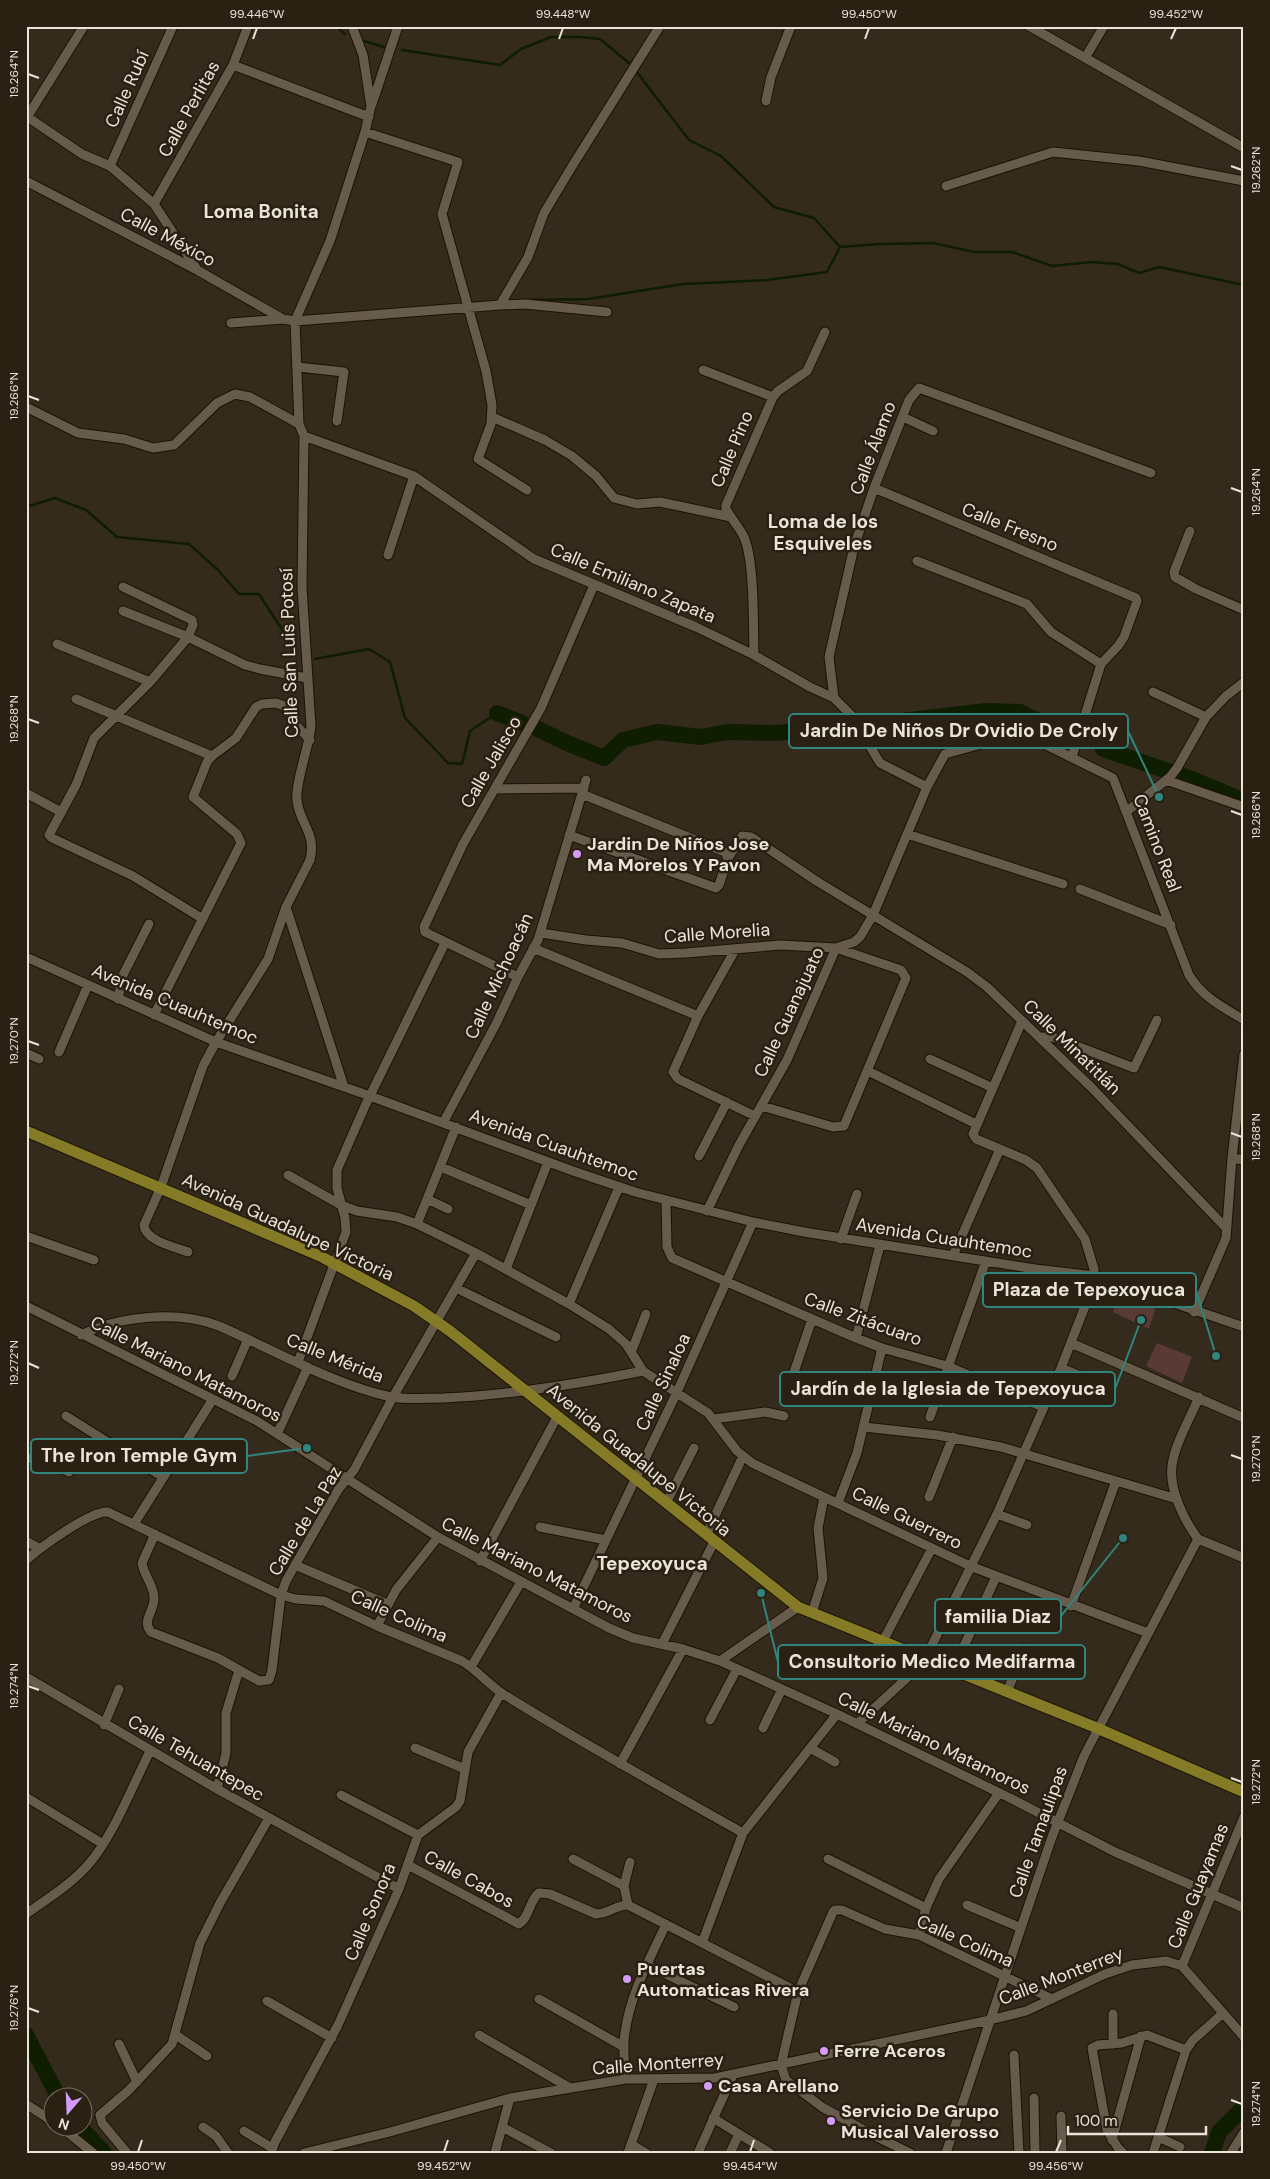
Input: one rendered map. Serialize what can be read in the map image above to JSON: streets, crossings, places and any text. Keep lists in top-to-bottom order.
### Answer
{
  "streets": {
    "main road": ["Avenida Guadalupe Victoria"],
    "street": [
      "Calle Rubí",
      "Calle Perlitas",
      "Calle México",
      "Calle Álamo",
      "Calle Pino",
      "Calle Fresno",
      "Calle Emiliano Zapata",
      "Calle San Luis Potosí",
      "Calle Jalisco",
      "Camino Real",
      "Calle Morelia",
      "Calle Michoacán",
      "Avenida Cuauhtemoc",
      "Calle Guanajuato",
      "Calle Minatitlán",
      "Calle Zitácuaro",
      "Calle Mérida",
      "Calle Mariano Matamoros",
      "Calle Sinaloa",
      "Calle Guerrero",
      "Calle de La Paz",
      "Calle Colima",
      "Calle Tehuantepec",
      "Calle Tamaulipas",
      "Calle Cabos",
      "Calle Guayamas",
      "Calle Sonora",
      "Calle Monterrey"
    ]
  },
  "crossings": [
    ["Calle México", "Calle San Luis Potosí"],
    ["Calle Álamo", "Calle Fresno"],
    ["Calle Álamo", "Calle Emiliano Zapata"],
    ["Calle Emiliano Zapata", "Calle San Luis Potosí"],
    ["Calle Emiliano Zapata", "Calle Jalisco"],
    ["Calle Emiliano Zapata", "Camino Real"],
    ["Calle Emiliano Zapata", "Calle Guanajuato"],
    ["Calle San Luis Potosí", "Avenida Cuauhtemoc"],
    ["Calle San Luis Potosí", "Avenida Guadalupe Victoria"],
    ["Calle Jalisco", "Calle Michoacán"],
    ["Camino Real", "Calle Guanajuato"],
    ["Calle Morelia", "Calle Michoacán"],
    ["Calle Morelia", "Calle Guanajuato"],
    ["Calle Michoacán", "Avenida Cuauhtemoc"],
    ["Avenida Cuauhtemoc", "Calle Guanajuato"],
    ["Avenida Cuauhtemoc", "Calle Zitácuaro"],
    ["Avenida Cuauhtemoc", "Calle Sinaloa"],
    ["Calle Guanajuato", "Calle Minatitlán"],
    ["Avenida Guadalupe Victoria", "Calle Mérida"],
    ["Avenida Guadalupe Victoria", "Calle Sinaloa"],
    ["Avenida Guadalupe Victoria", "Calle de La Paz"],
    ["Avenida Guadalupe Victoria", "Calle Tamaulipas"],
    ["Calle Zitácuaro", "Calle Sinaloa"],
    ["Calle Mérida", "Calle Mariano Matamoros"],
    ["Calle Mérida", "Calle Guerrero"],
    ["Calle Mérida", "Calle de La Paz"],
    ["Calle Mariano Matamoros", "Calle Sinaloa"],
    ["Calle Mariano Matamoros", "Calle de La Paz"],
    ["Calle Mariano Matamoros", "Calle Tamaulipas"],
    ["Calle Mariano Matamoros", "Calle Guayamas"],
    ["Calle Sinaloa", "Calle Guerrero"],
    ["Calle Guerrero", "Calle Tamaulipas"],
    ["Calle de La Paz", "Calle Colima"],
    ["Calle Colima", "Calle Tamaulipas"],
    ["Calle Colima", "Calle Monterrey"],
    ["Calle Tamaulipas", "Calle Monterrey"],
    ["Calle Cabos", "Calle Sonora"],
    ["Calle Guayamas", "Calle Monterrey"]
  ],
  "districts": ["Loma Bonita", "Loma de los Esquiveles", "Tepexoyuca"],
  "places": [
    "Jardin De Niños Dr Ovidio De Croly",
    "Jardin De Niños Jose Ma Morelos Y Pavon",
    "Jardín de la Iglesia de Tepexoyuca",
    "Plaza de Tepexoyuca",
    "The Iron Temple Gym",
    "familia Diaz",
    "Consultorio Medico Medifarma",
    "Puertas Automaticas Rivera",
    "Ferre Aceros",
    "Casa Arellano",
    "Servicio De Grupo Musical Valerosso"
  ],
  "scale_bar": "100 m",
  "north": "bottom",
  "coordinates": [
    "99.446°W",
    "99.448°W",
    "99.450°W",
    "99.452°W",
    "19.264°N",
    "19.262°N",
    "19.266°N",
    "19.268°N",
    "19.270°N",
    "19.272°N",
    "19.274°N",
    "19.276°N",
    "99.454°W",
    "99.456°W"
  ]
}
